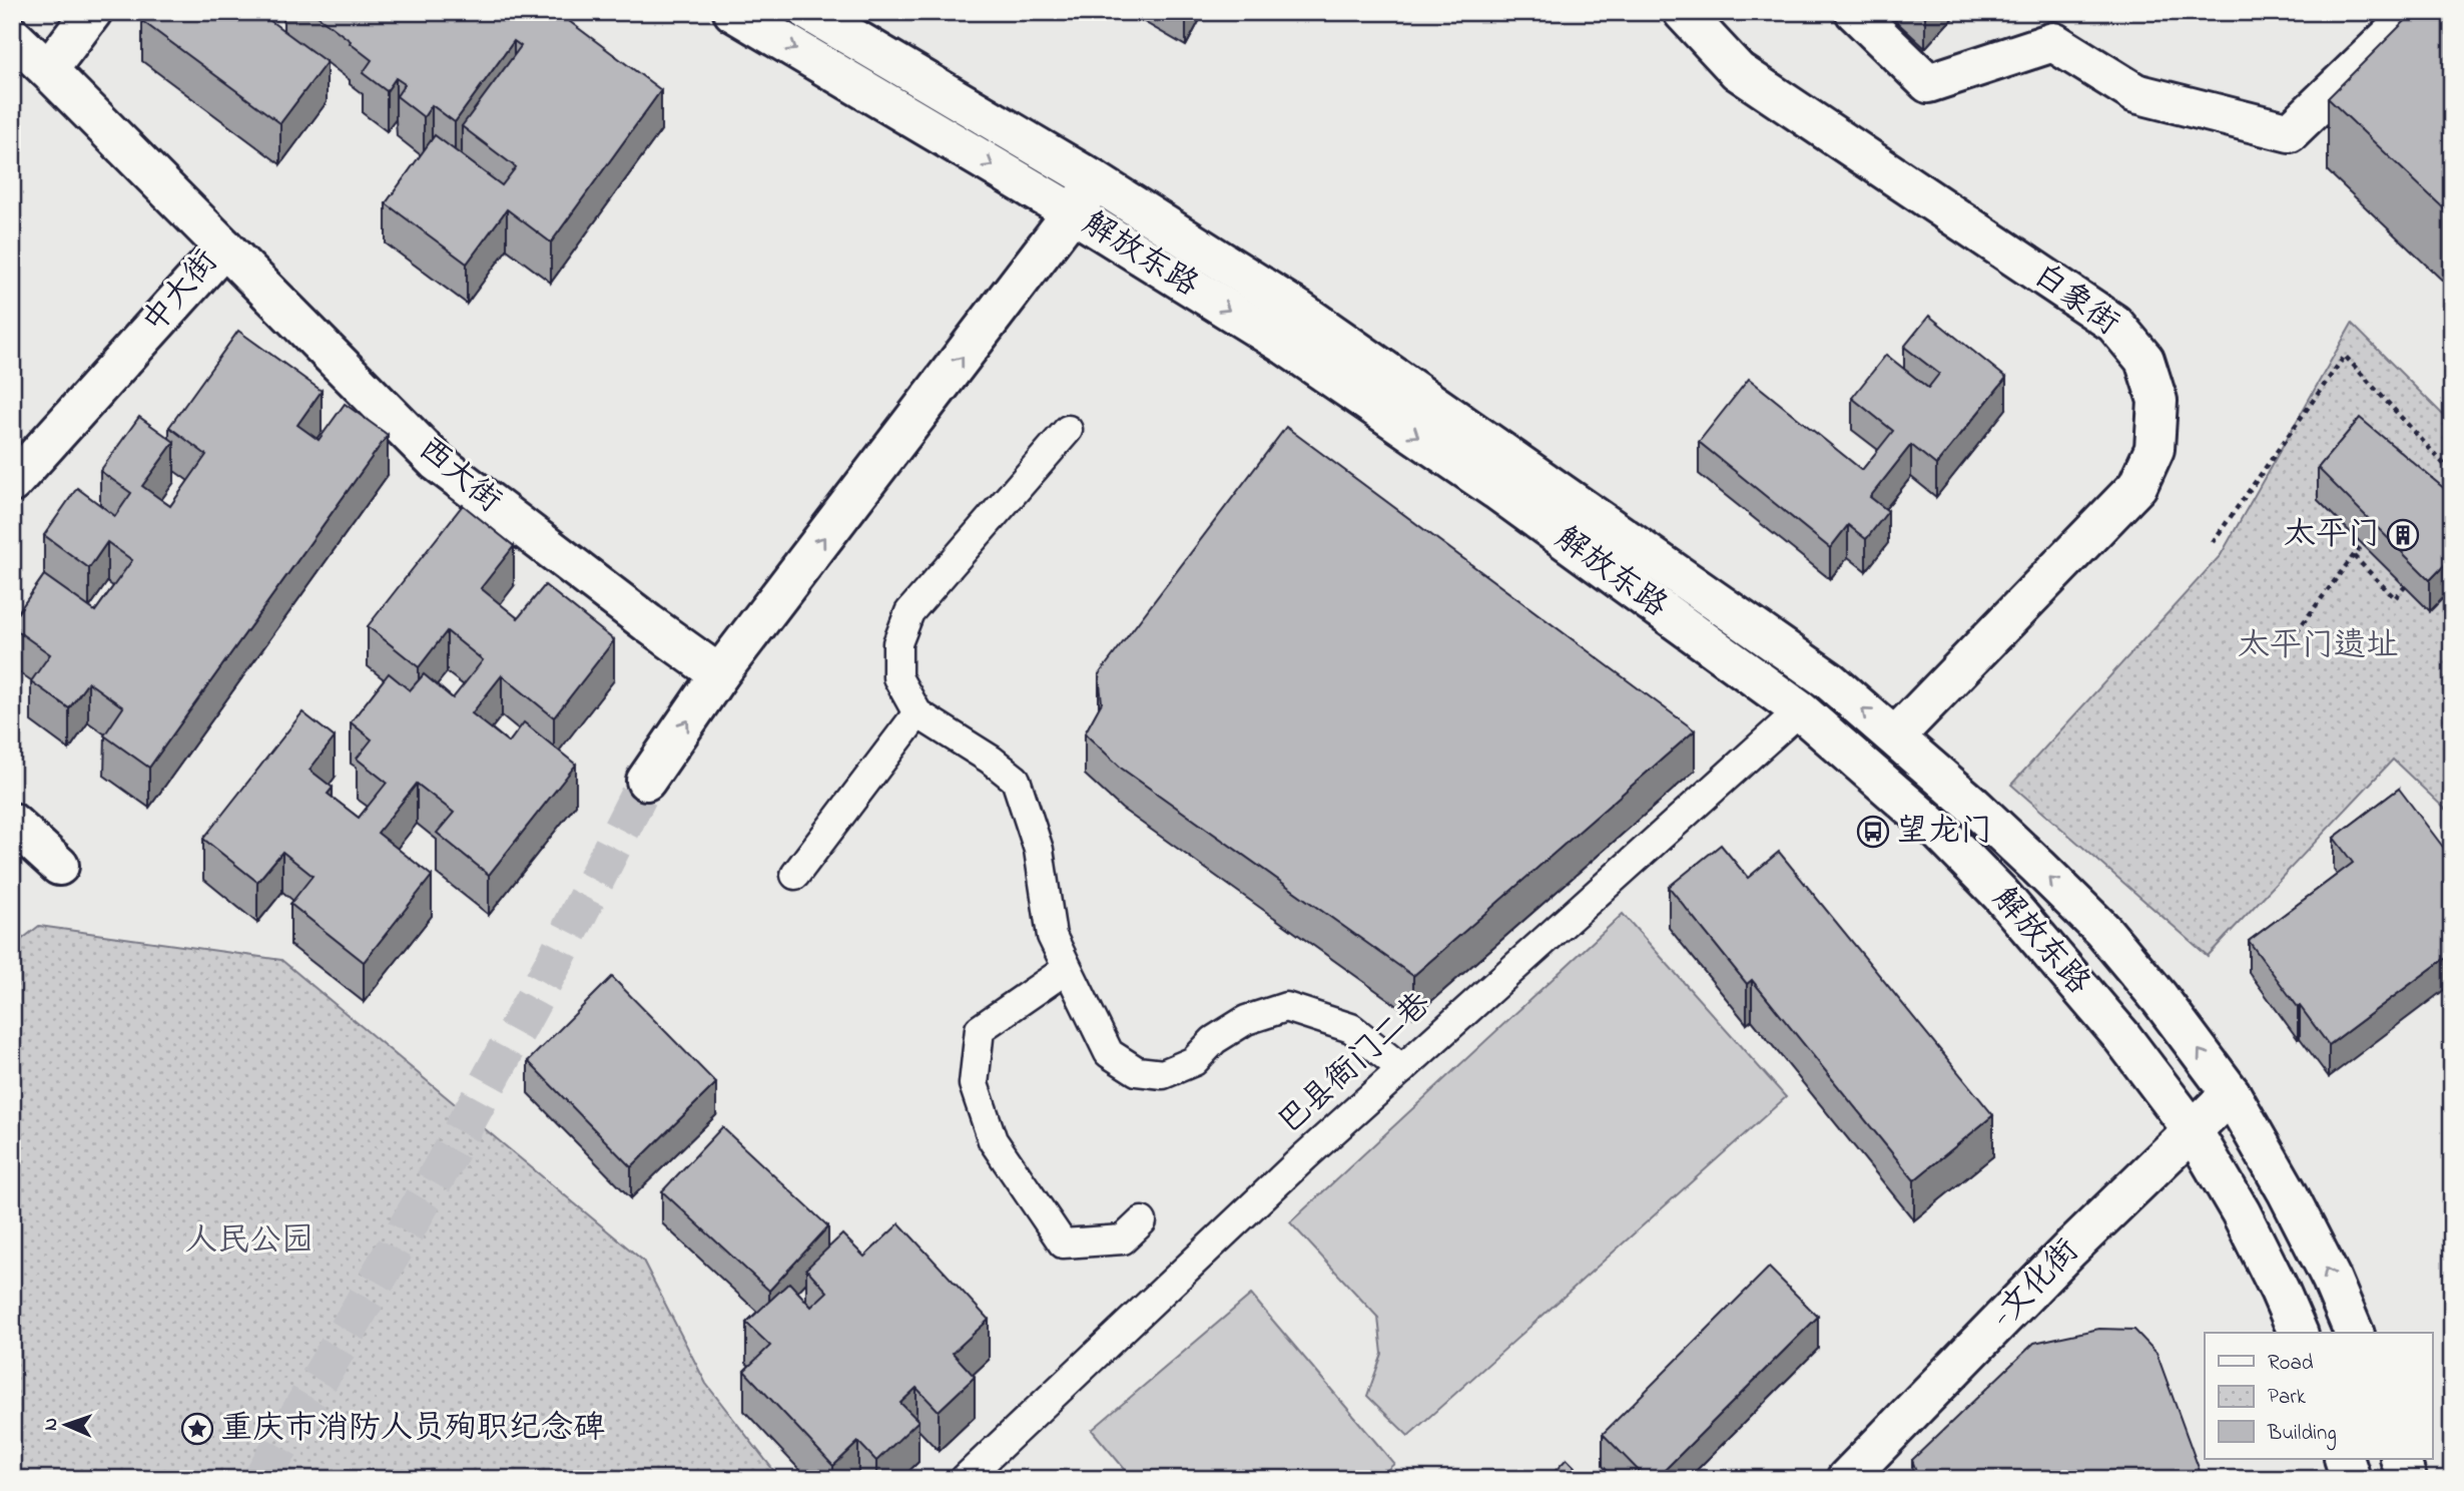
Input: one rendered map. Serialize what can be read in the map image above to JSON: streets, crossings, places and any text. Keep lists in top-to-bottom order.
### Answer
{
  "streets": {
    "main road": [
      "解放东路",
      "中大街",
      "白象街",
      "西大街",
      "-文化街"
    ],
    "lane": ["巴县衙门二巷"]
  },
  "crossings": [
    ["解放东路", "白象街"],
    ["解放东路", "巴县衙门二巷"],
    ["解放东路", "-文化街"],
    ["中大街", "西大街"]
  ],
  "parks": ["太平门遗址", "人民公园"],
  "places": {
    "building": ["太平门"],
    "bus stop": ["望龙门"],
    "place": ["重庆市消防人员殉职纪念碑"]
  },
  "legend": ["Road", "Park", "Building"],
  "north": "left"
}
